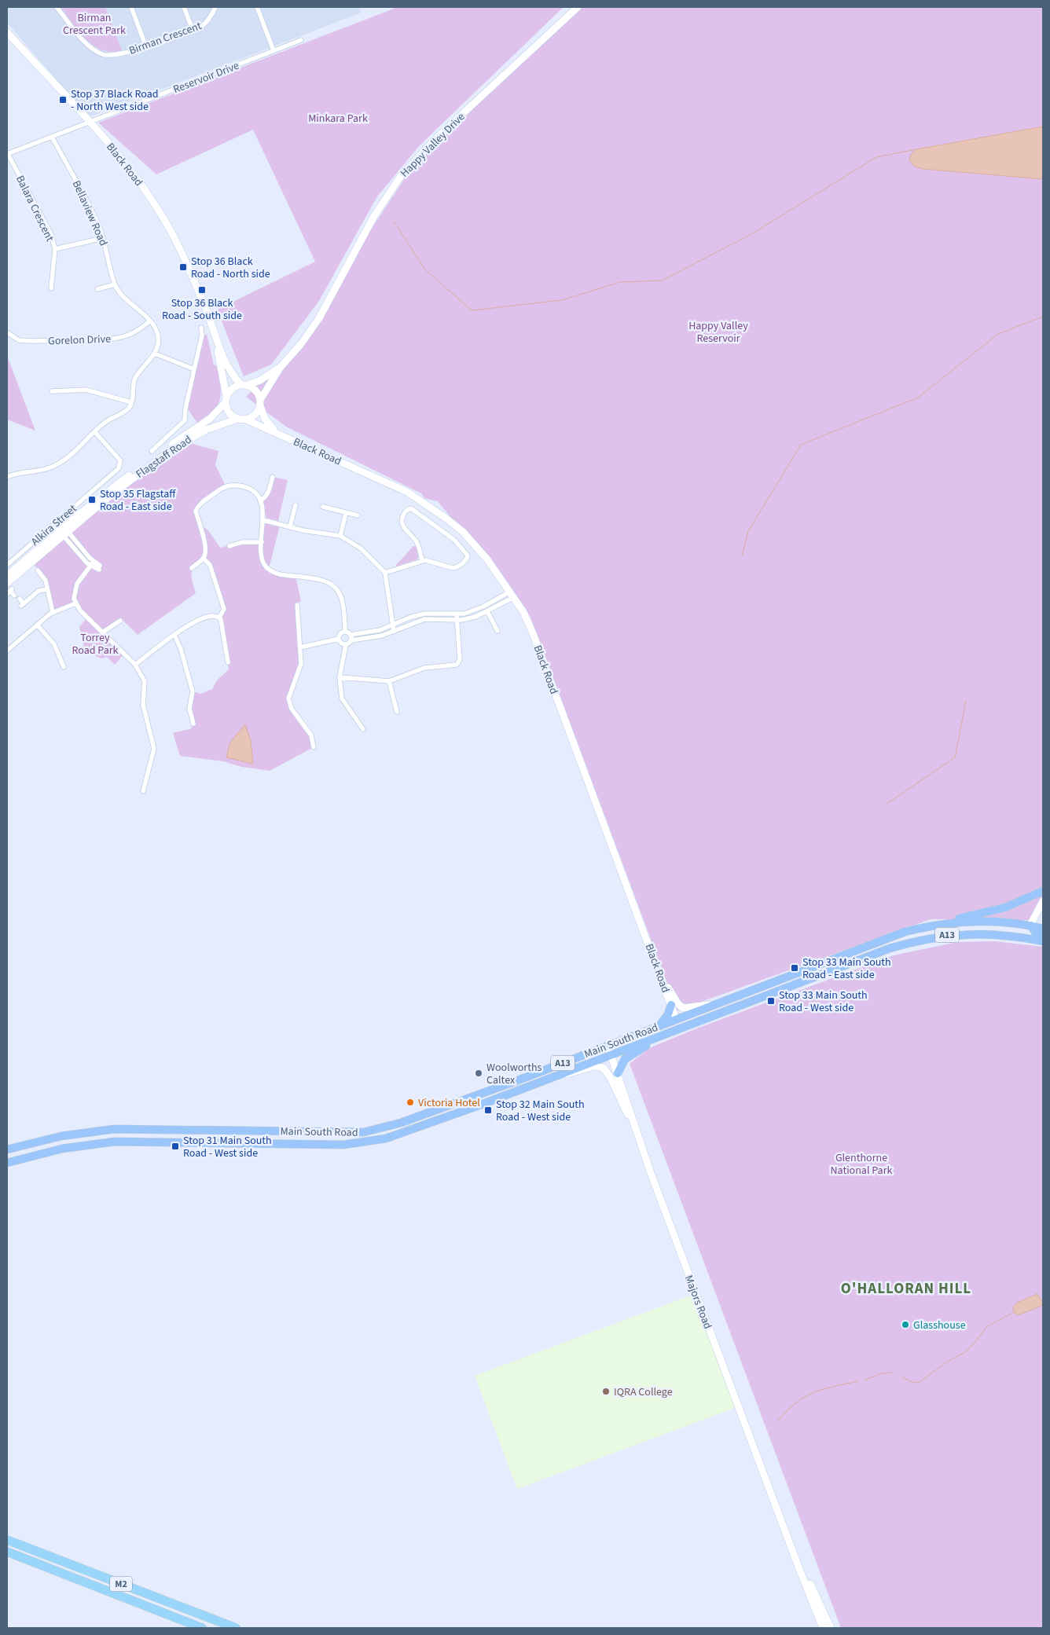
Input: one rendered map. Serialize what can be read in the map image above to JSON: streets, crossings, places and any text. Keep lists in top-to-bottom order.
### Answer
{
  "streets": {
    "highway": ["A13", "Main South Road", "M2"],
    "main road": [
      "Happy Valley Drive",
      "Black Road",
      "Flagstaff Road",
      "Majors Road"
    ],
    "street": [
      "Birman Crescent",
      "Reservoir Drive",
      "Balara Crescent",
      "Bellaview Road",
      "Gorelon Drive",
      "Alkira Street"
    ]
  },
  "crossings": [
    ["Reservoir Drive", "Black Road"],
    ["Reservoir Drive", "Balara Crescent"],
    ["Reservoir Drive", "Bellaview Road"],
    ["Happy Valley Drive", "Black Road"],
    ["Happy Valley Drive", "Flagstaff Road"],
    ["Black Road", "Flagstaff Road"],
    ["Black Road", "A13"],
    ["Black Road", "Main South Road"],
    ["Bellaview Road", "Gorelon Drive"],
    ["A13", "Main South Road"],
    ["A13", "Majors Road"],
    ["Main South Road", "Majors Road"]
  ],
  "districts": ["O'HALLORAN HILL"],
  "parks": [
    "Birman Crescent Park",
    "Minkara Park",
    "Happy Valley Reservoir",
    "Torrey Road Park",
    "Glenthorne National Park"
  ],
  "places": {
    "transit": [
      "Stop 37 Black Road - North West side",
      "Stop 36 Black Road - North side",
      "Stop 36 Black Road - South side",
      "Stop 35 Flagstaff Road - East side",
      "Stop 33 Main South Road - East side",
      "Stop 33 Main South Road - West side",
      "Stop 32 Main South Road - West side",
      "Stop 31 Main South Road - West side"
    ],
    "other": [
      "Woolworths Caltex",
      "Victoria Hotel",
      "Glasshouse",
      "IQRA College"
    ]
  }
}
